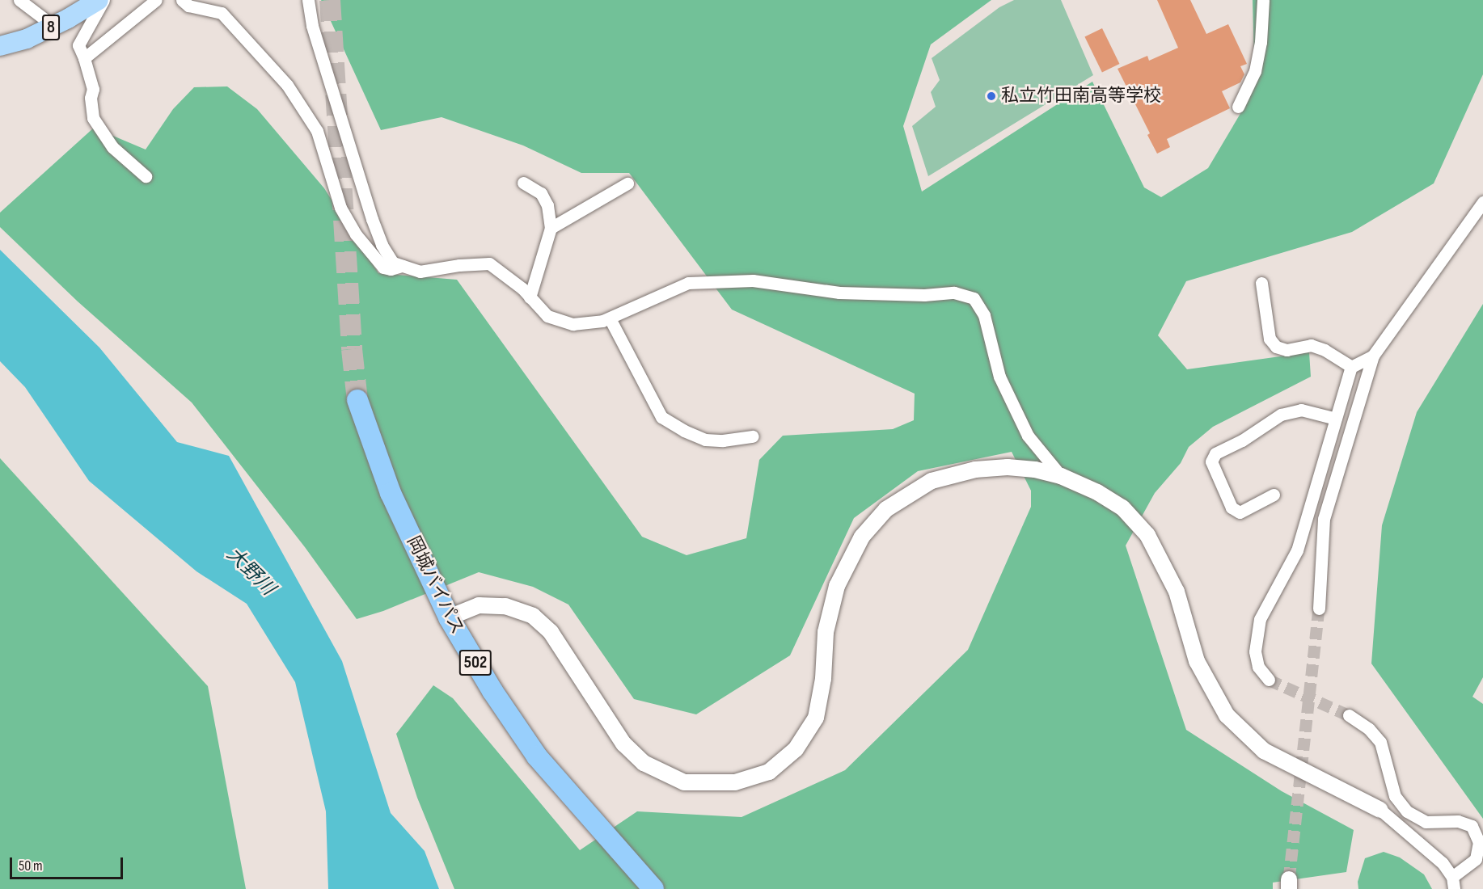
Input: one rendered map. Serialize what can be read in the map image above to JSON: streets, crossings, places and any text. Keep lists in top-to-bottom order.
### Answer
{
  "streets": {
    "highway": ["岡城バイパス", "502"],
    "main road": ["8"]
  },
  "water": ["大野川"],
  "places": ["私立竹田南高等学校"],
  "scale_bar": "50 m"
}
